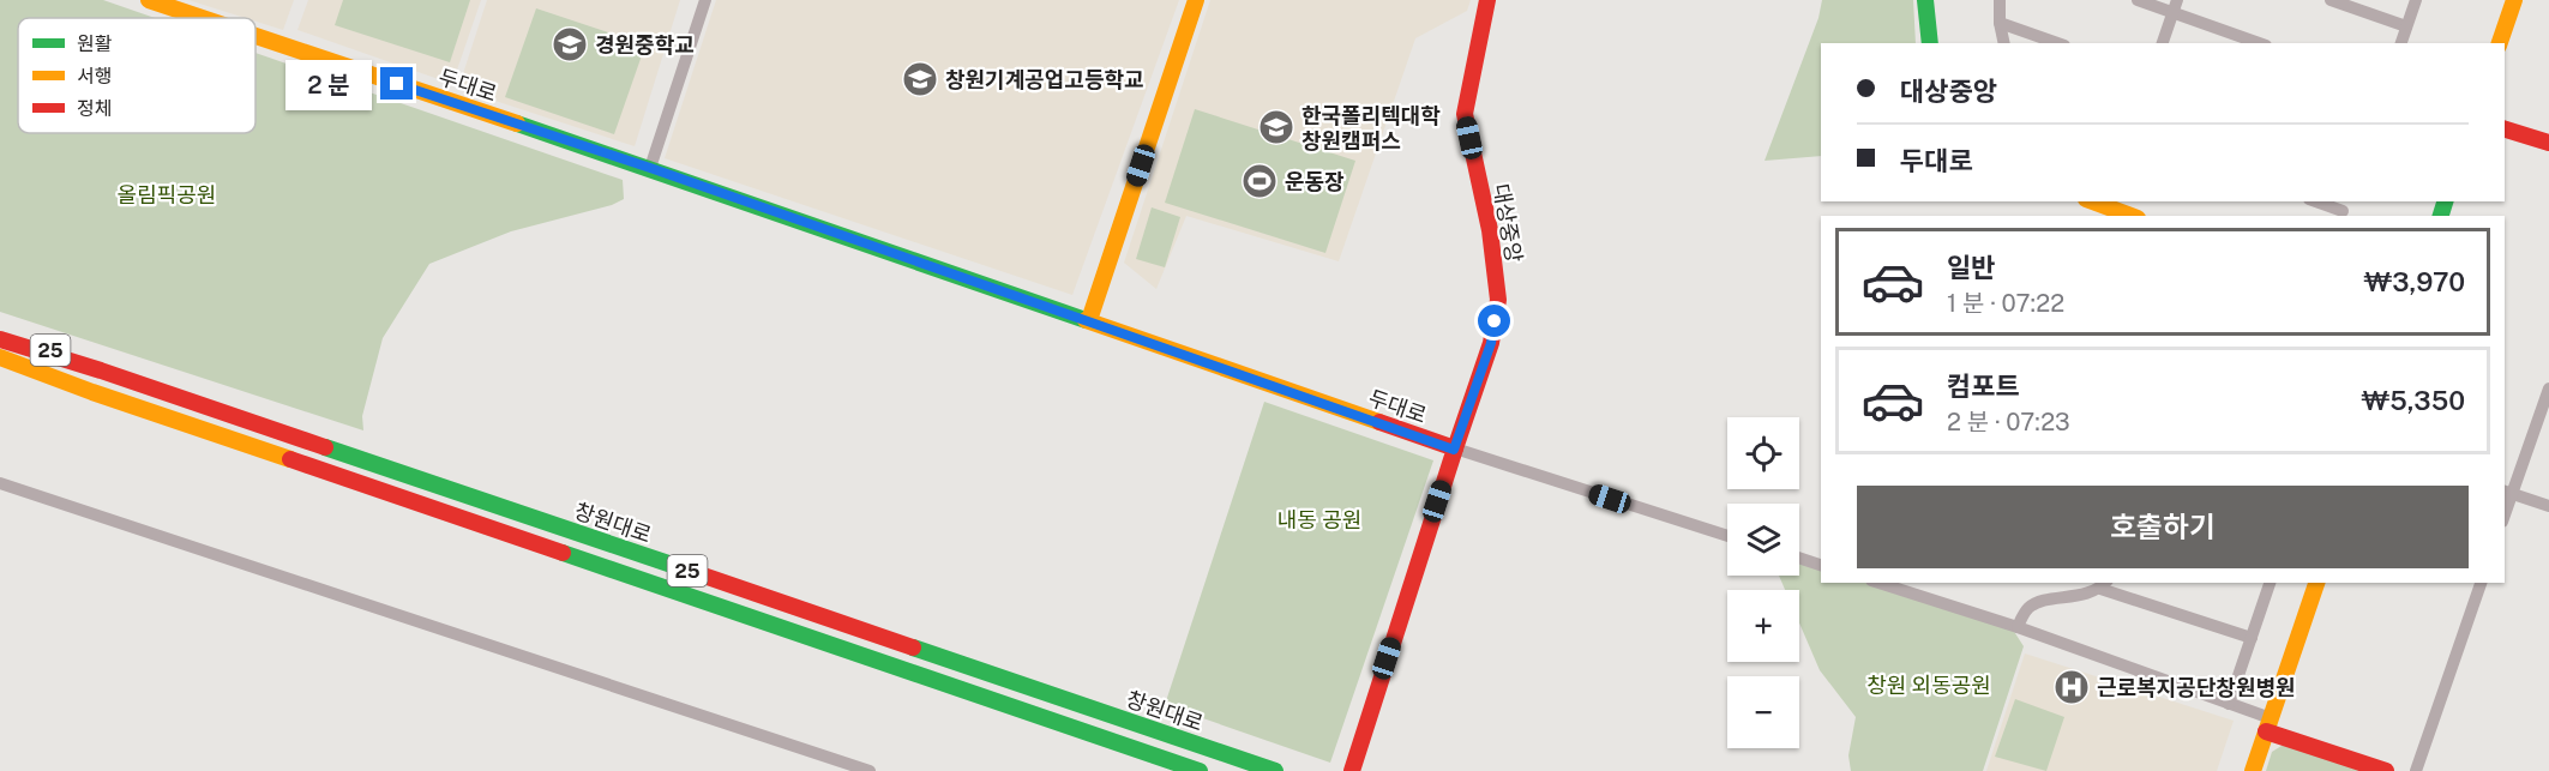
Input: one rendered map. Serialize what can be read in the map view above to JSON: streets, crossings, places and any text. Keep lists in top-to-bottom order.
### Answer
{
  "streets": {
    "main road": [
      "두대로",
      "대상중앙",
      "25",
      "창원대로"
    ]
  },
  "crossings": [
    ["두대로", "대상중앙"]
  ],
  "parks": ["올림픽공원", "내동 공원", "창원 외동공원"],
  "places": {
    "school or university": ["경원중학교", "창원기계공업고등학교", "한국폴리텍대학 창원캠퍼스"],
    "sports": ["운동장"],
    "hospital": ["근로복지공단창원병원"]
  },
  "legend": ["원활", "서행", "정체"],
  "page": {
    "banner": ["대상중앙", "두대로"],
    "bubble": "2 분",
    "list": [
      {
        "name": "일반",
        "note": "1 분 · 07:22",
        "value": "₩3,970"
      },
      {
        "name": "컴포트",
        "note": "2 분 · 07:23",
        "value": "₩5,350"
      }
    ],
    "map_buttons": ["+", "−"],
    "buttons": "호출하기"
  }
}
